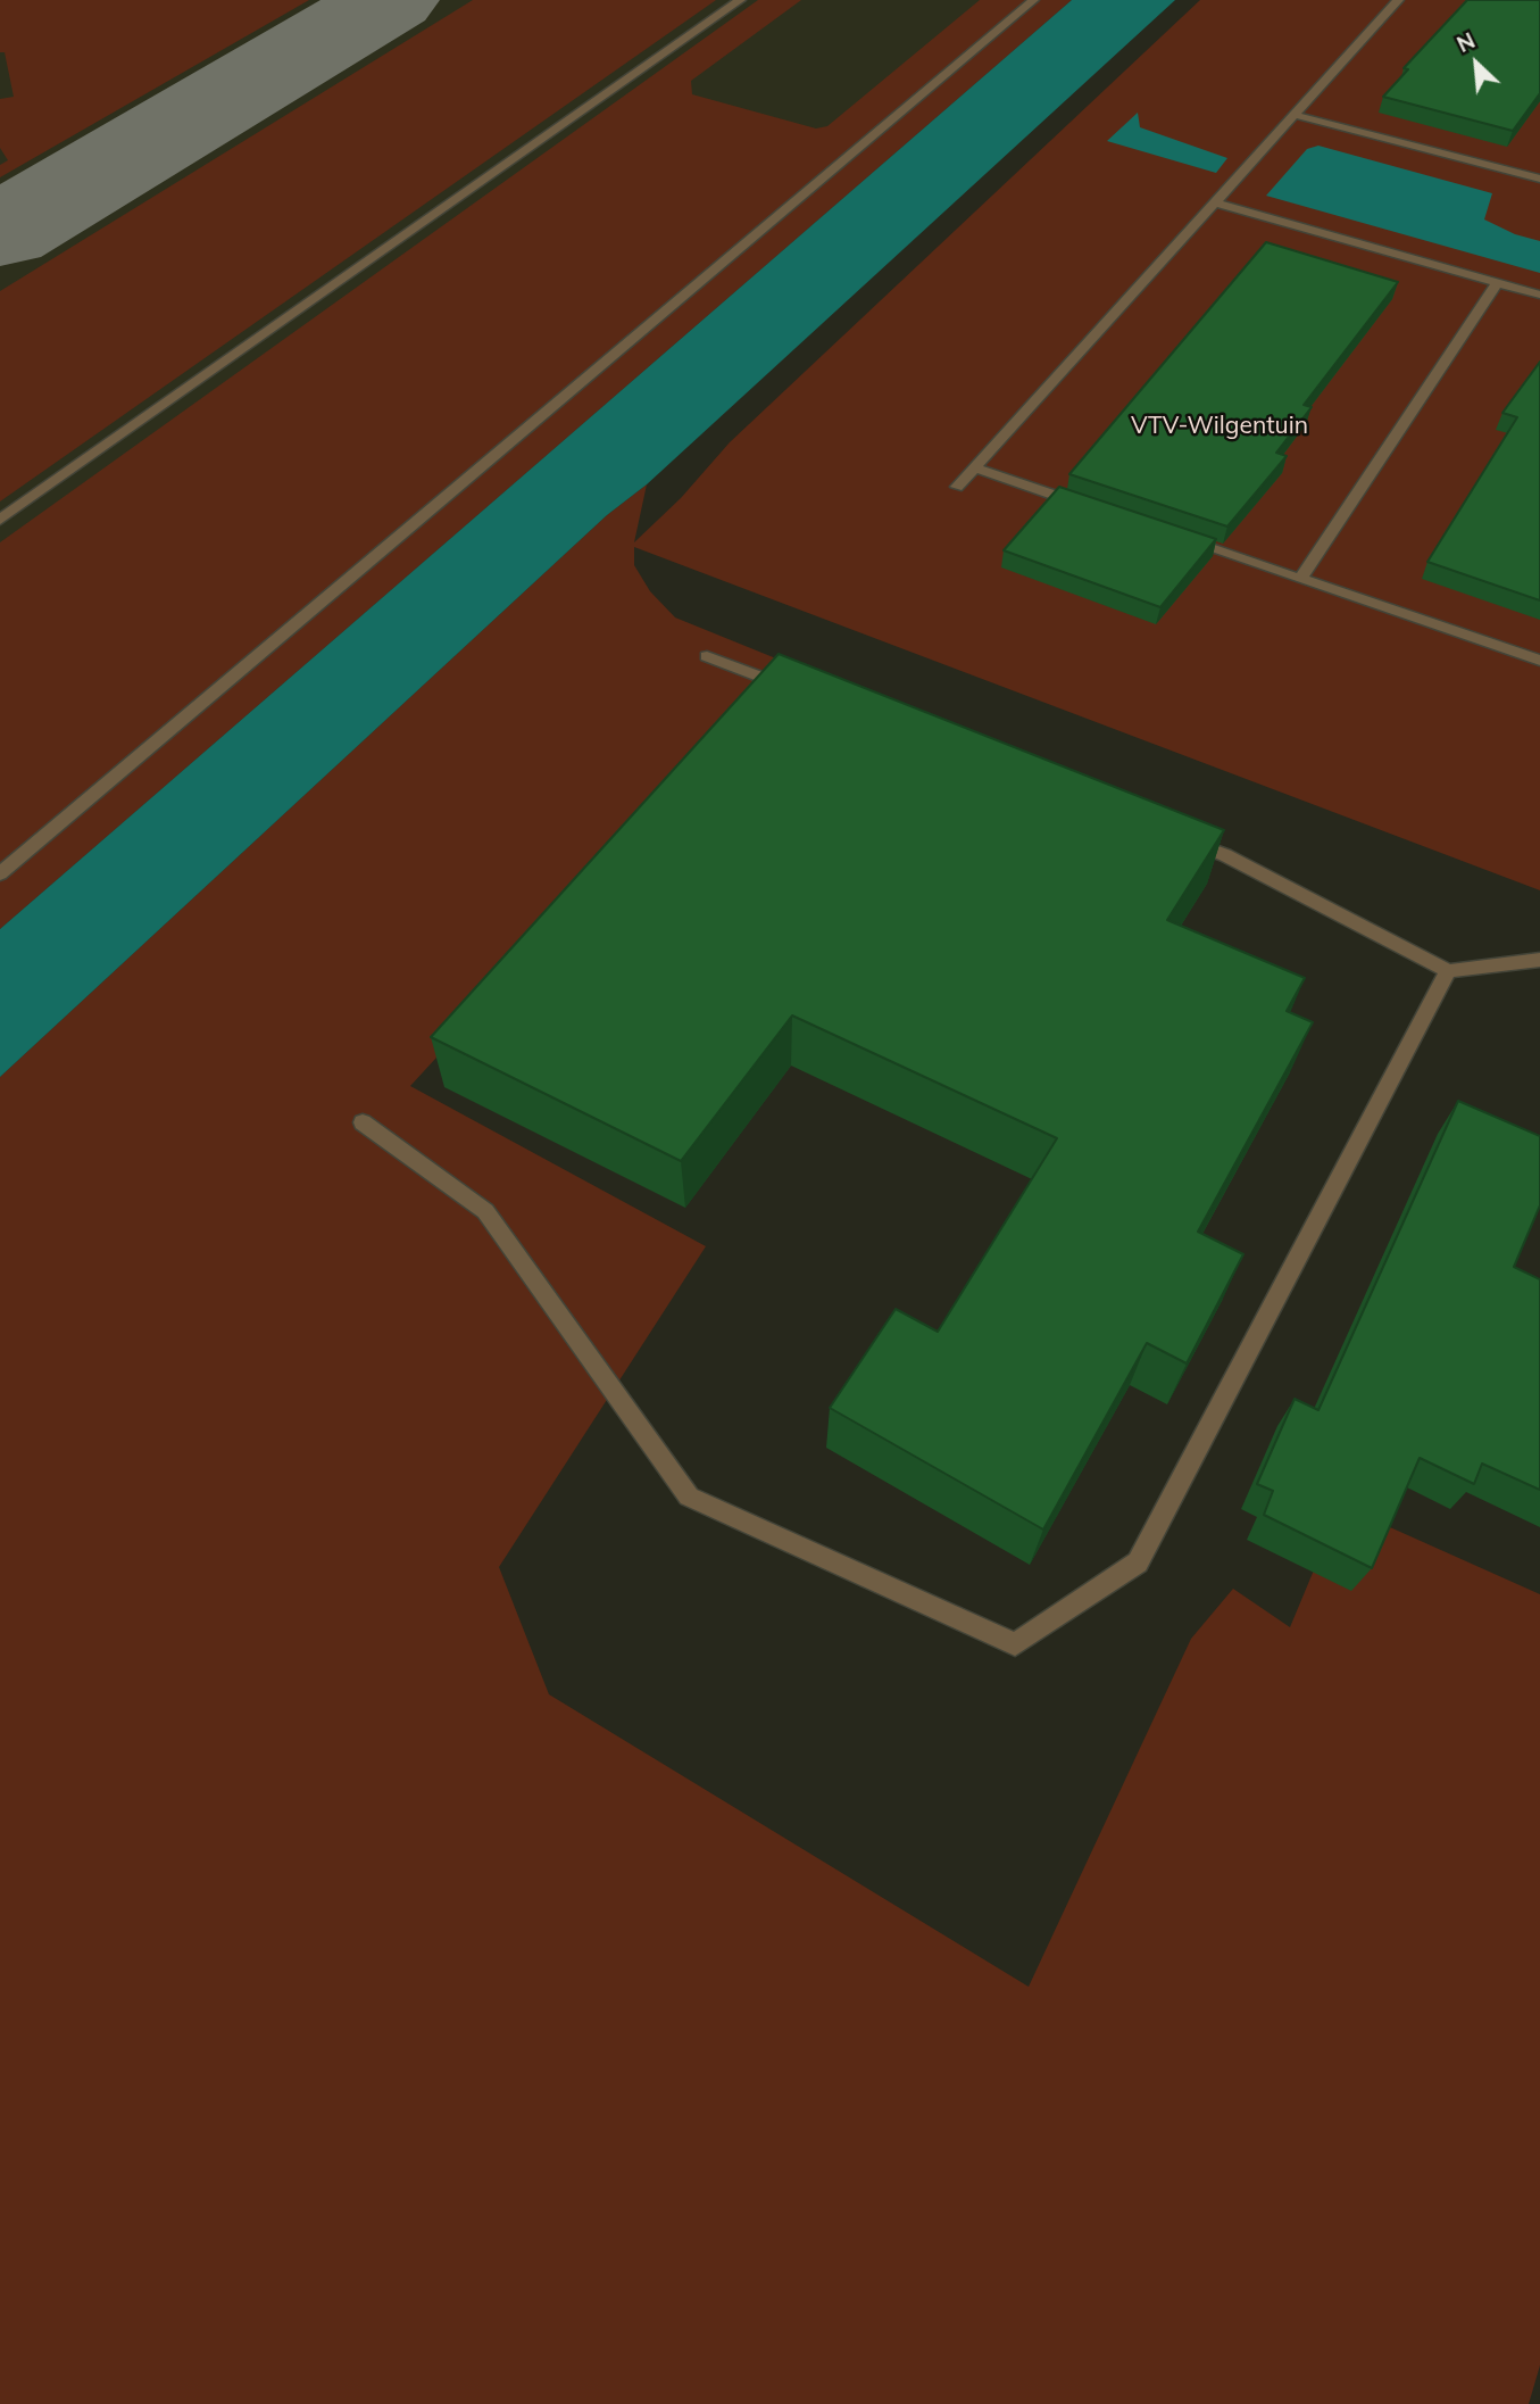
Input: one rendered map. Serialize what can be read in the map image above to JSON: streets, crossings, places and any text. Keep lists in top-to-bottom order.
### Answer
{
  "parks": ["VTV-Wilgentuin"],
  "north": "top left"
}
